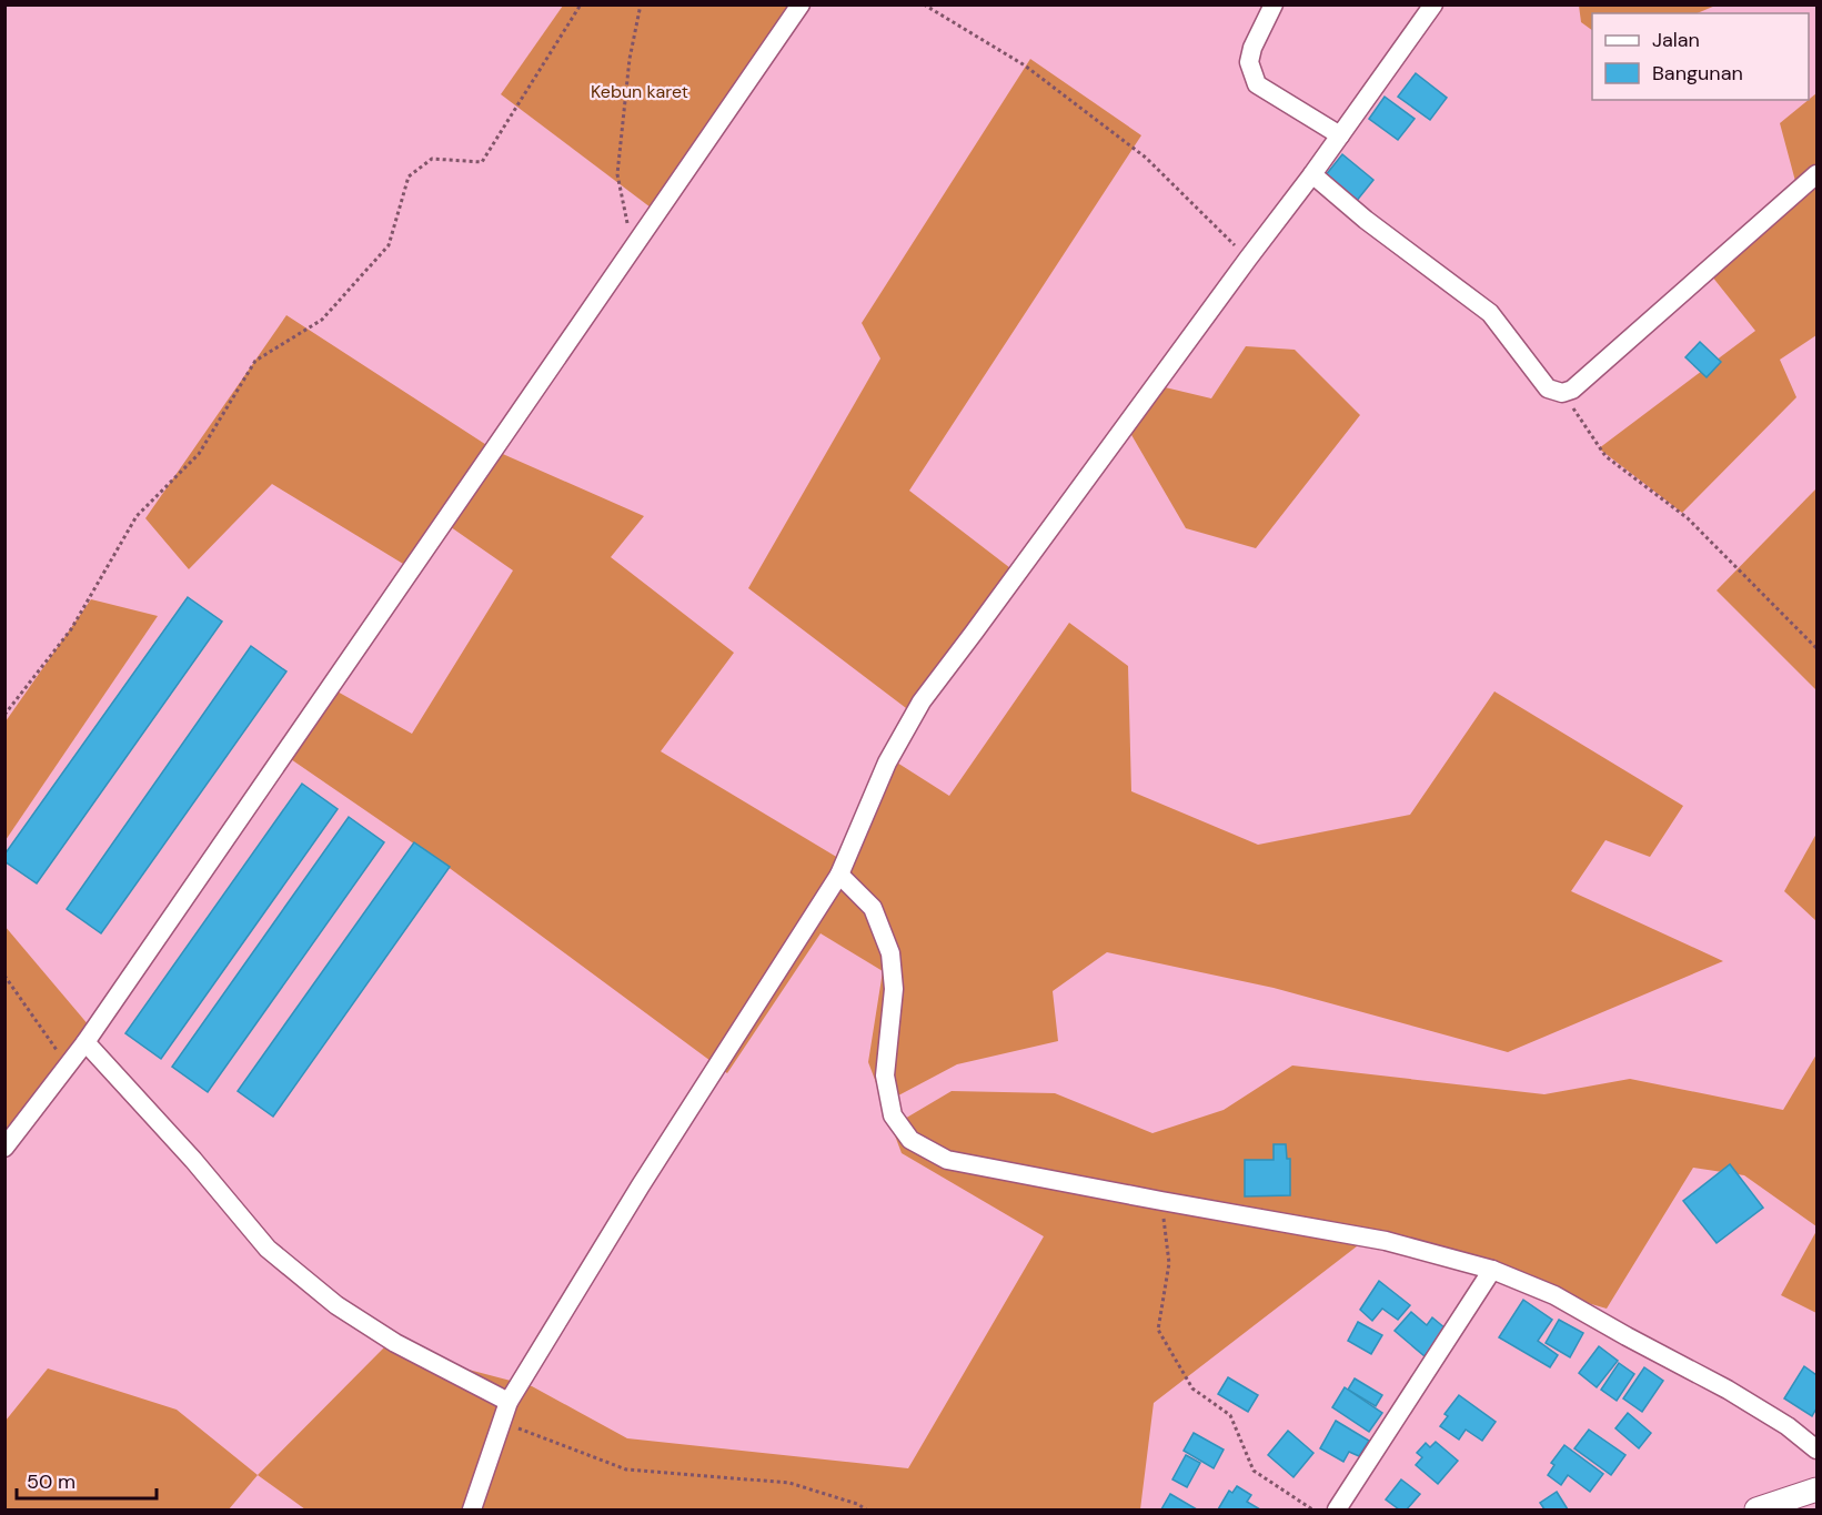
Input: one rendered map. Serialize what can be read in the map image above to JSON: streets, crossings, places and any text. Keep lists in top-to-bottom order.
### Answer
{
  "parks": ["Kebun karet"],
  "legend": ["Jalan", "Bangunan"],
  "scale_bar": "50 m"
}
